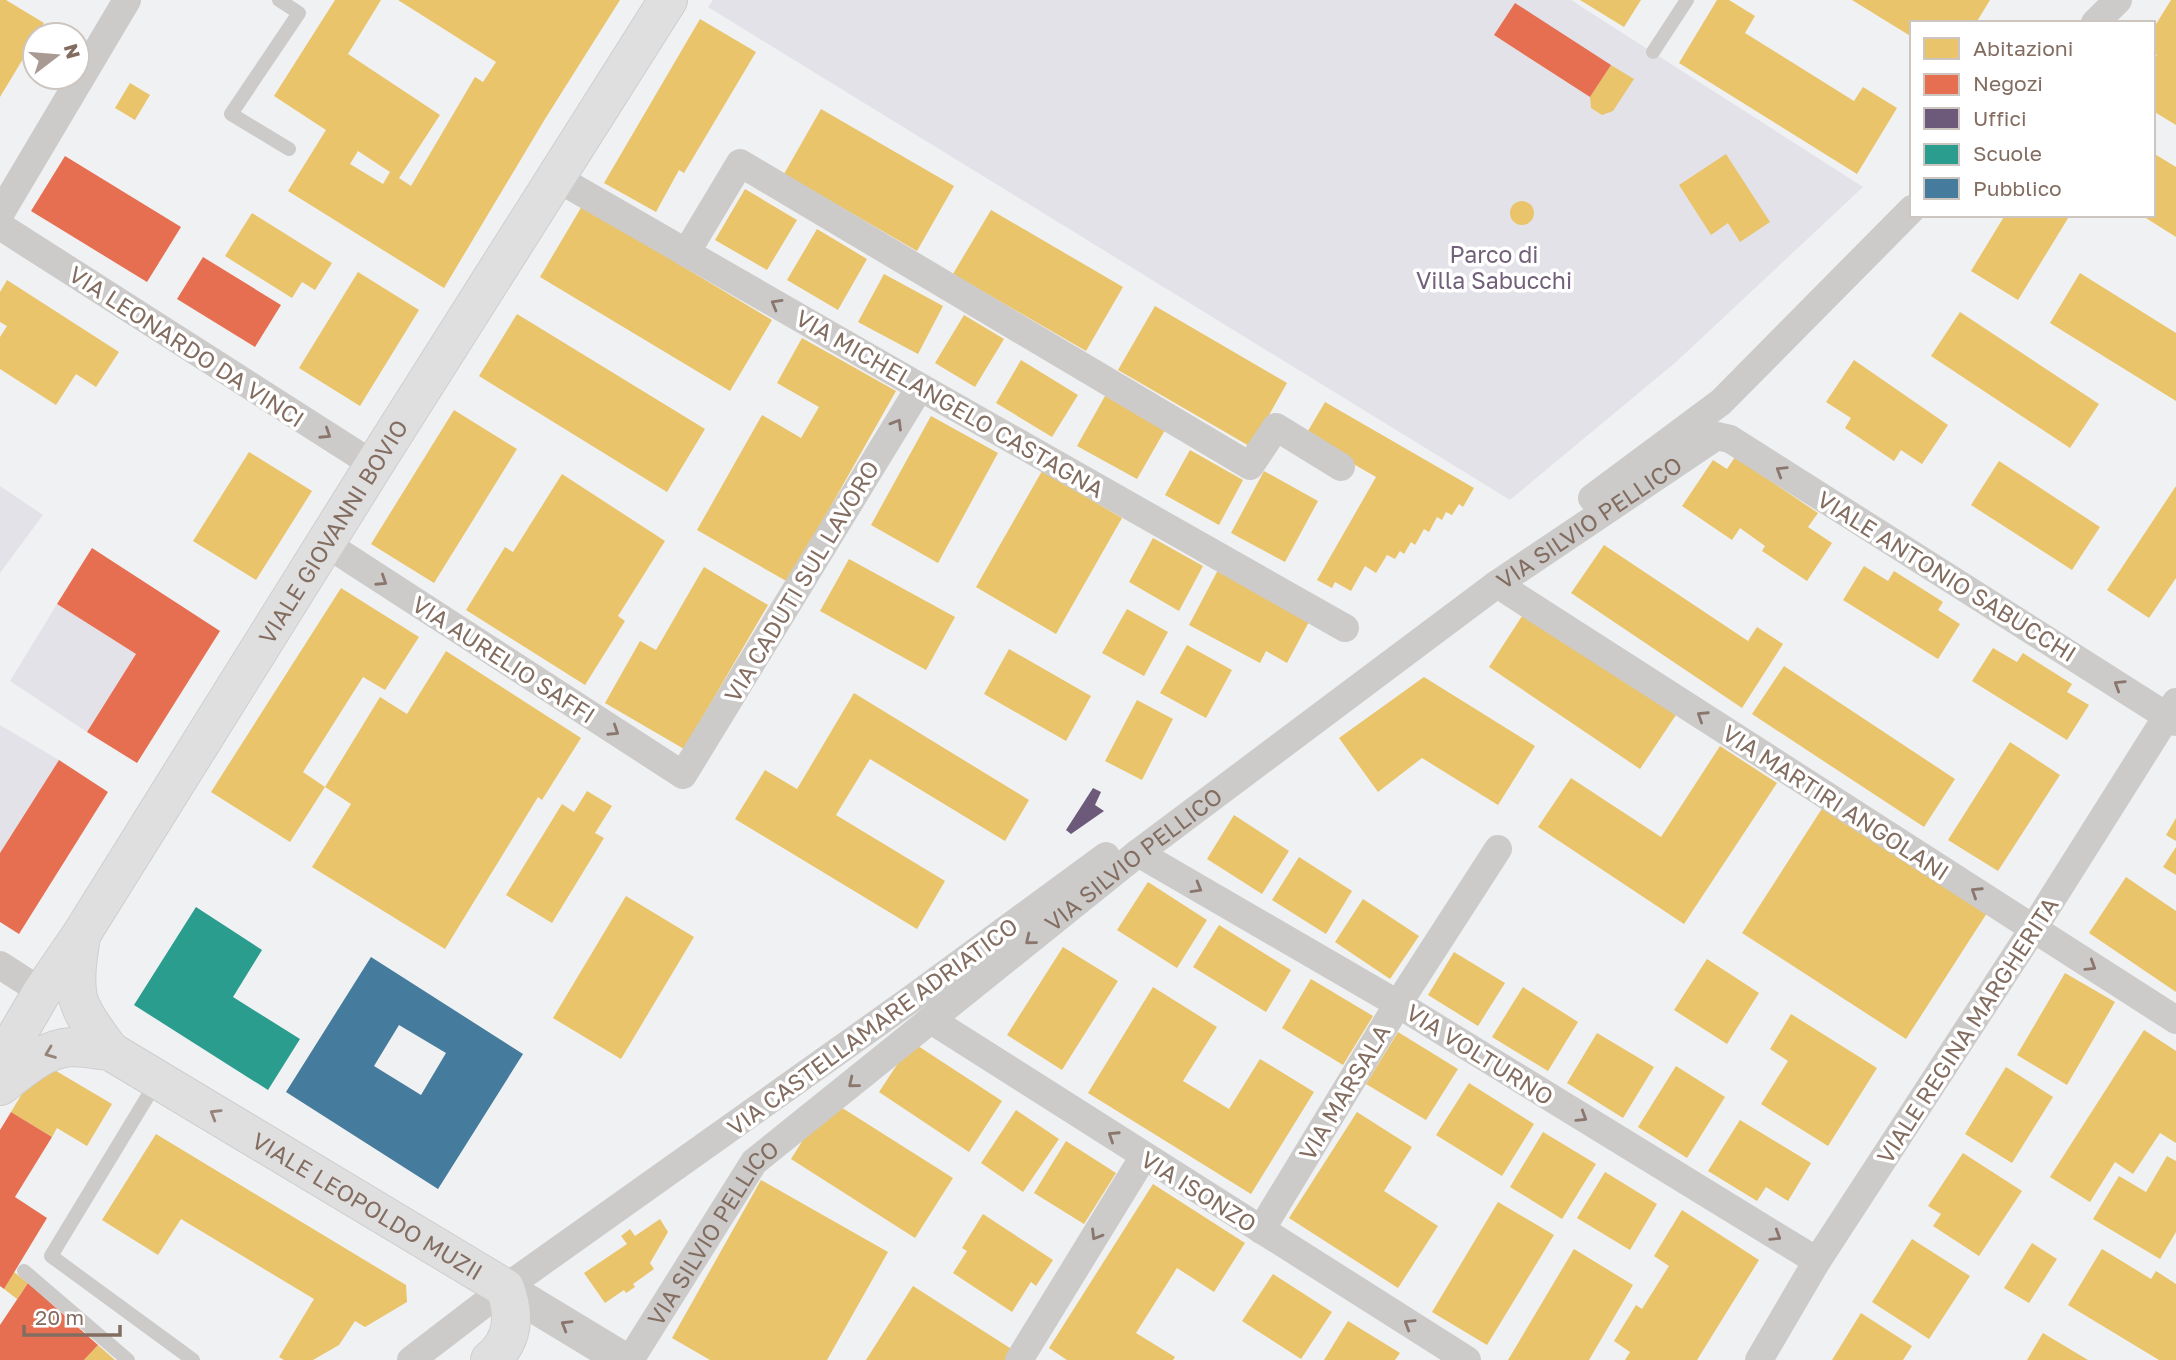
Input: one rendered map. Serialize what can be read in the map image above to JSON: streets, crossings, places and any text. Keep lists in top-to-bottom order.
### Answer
{
  "streets": {
    "main road": ["VIALE GIOVANNI BOVIO", "VIALE LEOPOLDO MUZII"],
    "street": [
      "VIA LEONARDO DA VINCI",
      "VIA MICHELANGELO CASTAGNA",
      "VIA SILVIO PELLICO",
      "VIALE ANTONIO SABUCCHI",
      "VIA CADUTI SUL LAVORO",
      "VIA AURELIO SAFFI",
      "VIA MARTIRI ANGOLANI",
      "VIA CASTELLAMARE ADRIATICO",
      "VIALE REGINA MARGHERITA",
      "VIA VOLTURNO",
      "VIA MARSALA",
      "VIA ISONZO"
    ]
  },
  "crossings": [
    ["VIA LEONARDO DA VINCI", "VIALE GIOVANNI BOVIO"],
    ["VIA MICHELANGELO CASTAGNA", "VIALE GIOVANNI BOVIO"],
    ["VIA MICHELANGELO CASTAGNA", "VIA CADUTI SUL LAVORO"],
    ["VIA SILVIO PELLICO", "VIALE ANTONIO SABUCCHI"],
    ["VIA SILVIO PELLICO", "VIA MARTIRI ANGOLANI"],
    ["VIA SILVIO PELLICO", "VIA VOLTURNO"],
    ["VIA SILVIO PELLICO", "VIA ISONZO"],
    ["VIALE GIOVANNI BOVIO", "VIA AURELIO SAFFI"],
    ["VIALE GIOVANNI BOVIO", "VIALE LEOPOLDO MUZII"],
    ["VIALE ANTONIO SABUCCHI", "VIALE REGINA MARGHERITA"],
    ["VIA CADUTI SUL LAVORO", "VIA AURELIO SAFFI"],
    ["VIA MARTIRI ANGOLANI", "VIALE REGINA MARGHERITA"],
    ["VIA CASTELLAMARE ADRIATICO", "VIALE LEOPOLDO MUZII"],
    ["VIALE REGINA MARGHERITA", "VIA VOLTURNO"],
    ["VIA VOLTURNO", "VIA MARSALA"],
    ["VIA MARSALA", "VIA ISONZO"]
  ],
  "one_way": [
    "VIA LEONARDO DA VINCI",
    "VIA SILVIO PELLICO",
    "VIALE ANTONIO SABUCCHI",
    "VIA CADUTI SUL LAVORO",
    "VIA AURELIO SAFFI",
    "VIA VOLTURNO",
    "VIA ISONZO",
    "VIALE LEOPOLDO MUZII"
  ],
  "parks": ["Parco di Villa Sabucchi"],
  "legend": [
    "Abitazioni",
    "Negozi",
    "Uffici",
    "Scuole",
    "Pubblico"
  ],
  "scale_bar": "20 m",
  "north": "right"
}
